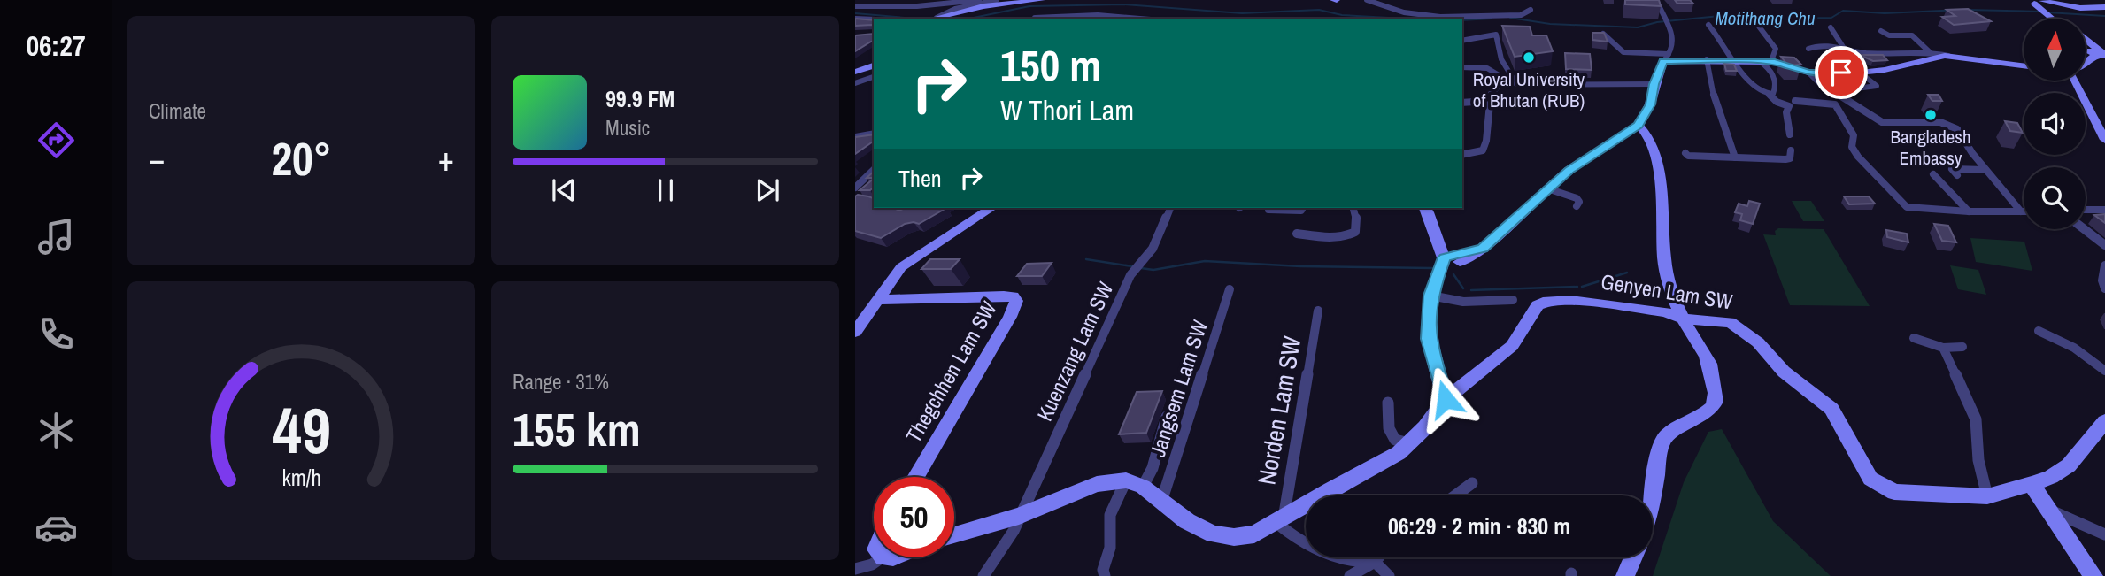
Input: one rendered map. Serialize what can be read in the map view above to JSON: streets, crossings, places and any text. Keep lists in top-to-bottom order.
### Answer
{
  "streets": {
    "main road": ["Genyen Lam SW", "Thegchhen Lam SW"],
    "street": ["Kuenzang Lam SW", "Jangsem Lam SW", "Norden Lam SW"]
  },
  "water": ["Motithang Chu"],
  "places": ["Royal University of Bhutan (RUB)", "Bangladesh Embassy"],
  "north": "top",
  "page": {
    "tabs": "06:27",
    "tile": [
      "Climate",
      ["Range · 31%", "155 km"]
    ],
    "turn": ["150 m", "W Thori Lam"],
    "song": ["99.9 FM", "Music"],
    "heat": ["−", "20°", "+"],
    "then": "Then",
    "limit": "50",
    "trip": "06:29 · 2 min · 830 m",
    "gauge": ["49", "km/h"]
  }
}
